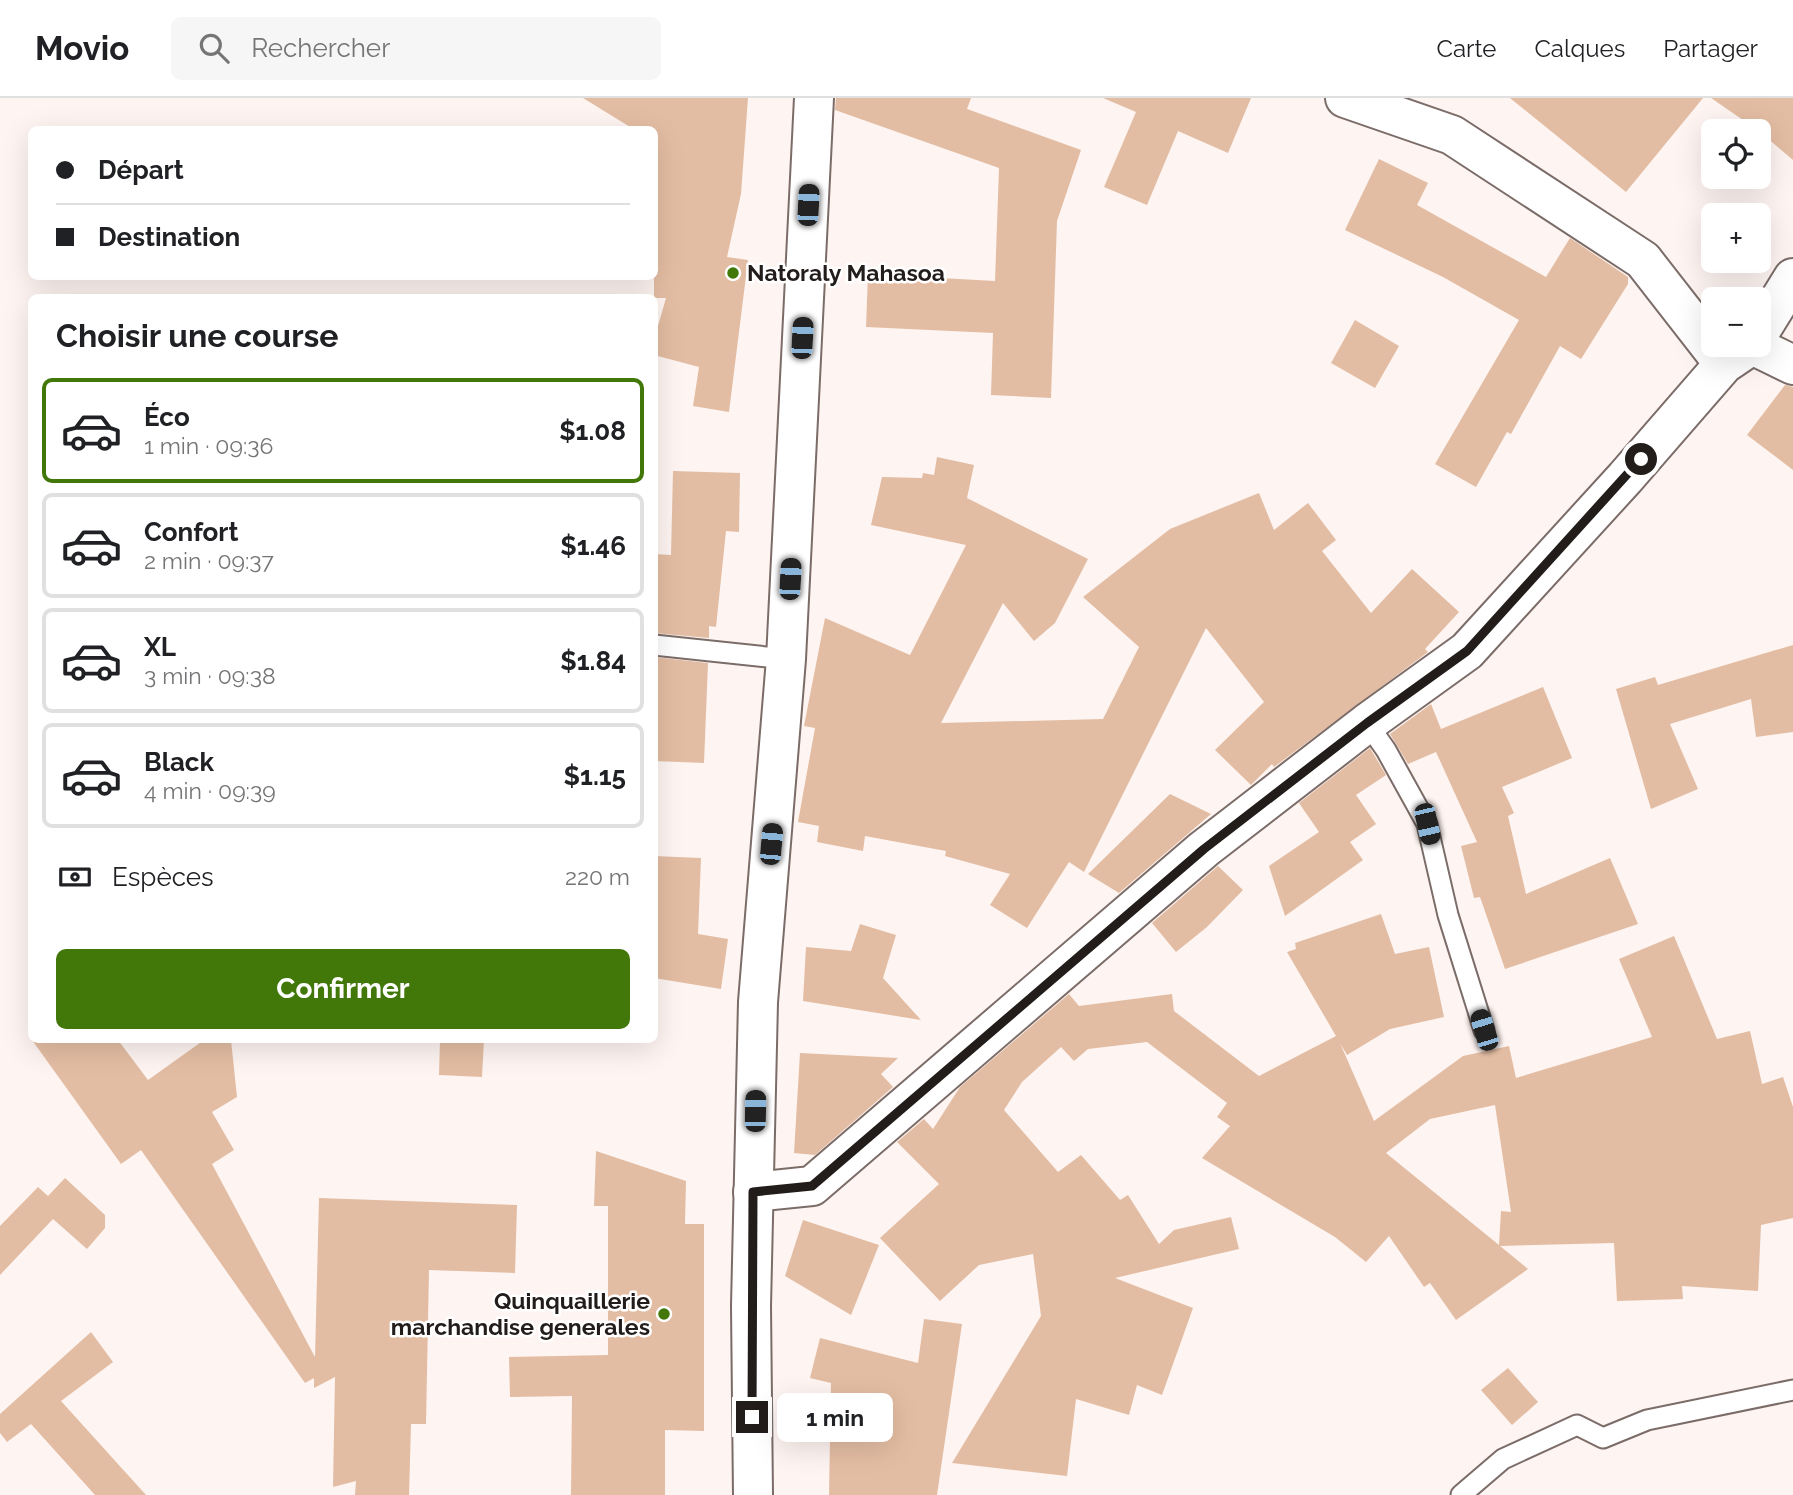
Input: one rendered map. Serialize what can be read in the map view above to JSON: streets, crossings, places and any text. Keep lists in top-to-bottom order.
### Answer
{
  "places": ["Natoraly Mahasoa", "Quinquaillerie marchandise generales"],
  "page": {
    "header": "Movio",
    "search": "Rechercher",
    "nav": ["Carte", "Calques", "Partager"],
    "map_buttons": ["+", "−"],
    "banner": ["Départ", "Destination"],
    "heading": "Choisir une course",
    "list": [
      {
        "name": "Éco",
        "note": "1 min · 09:36",
        "value": "$1.08"
      },
      {
        "name": "Confort",
        "note": "2 min · 09:37",
        "value": "$1.46"
      },
      {
        "name": "XL",
        "note": "3 min · 09:38",
        "value": "$1.84"
      },
      {
        "name": "Black",
        "note": "4 min · 09:39",
        "value": "$1.15"
      }
    ],
    "pay": ["Espèces", "220 m"],
    "buttons": "Confirmer",
    "bubble": "1 min"
  }
}
